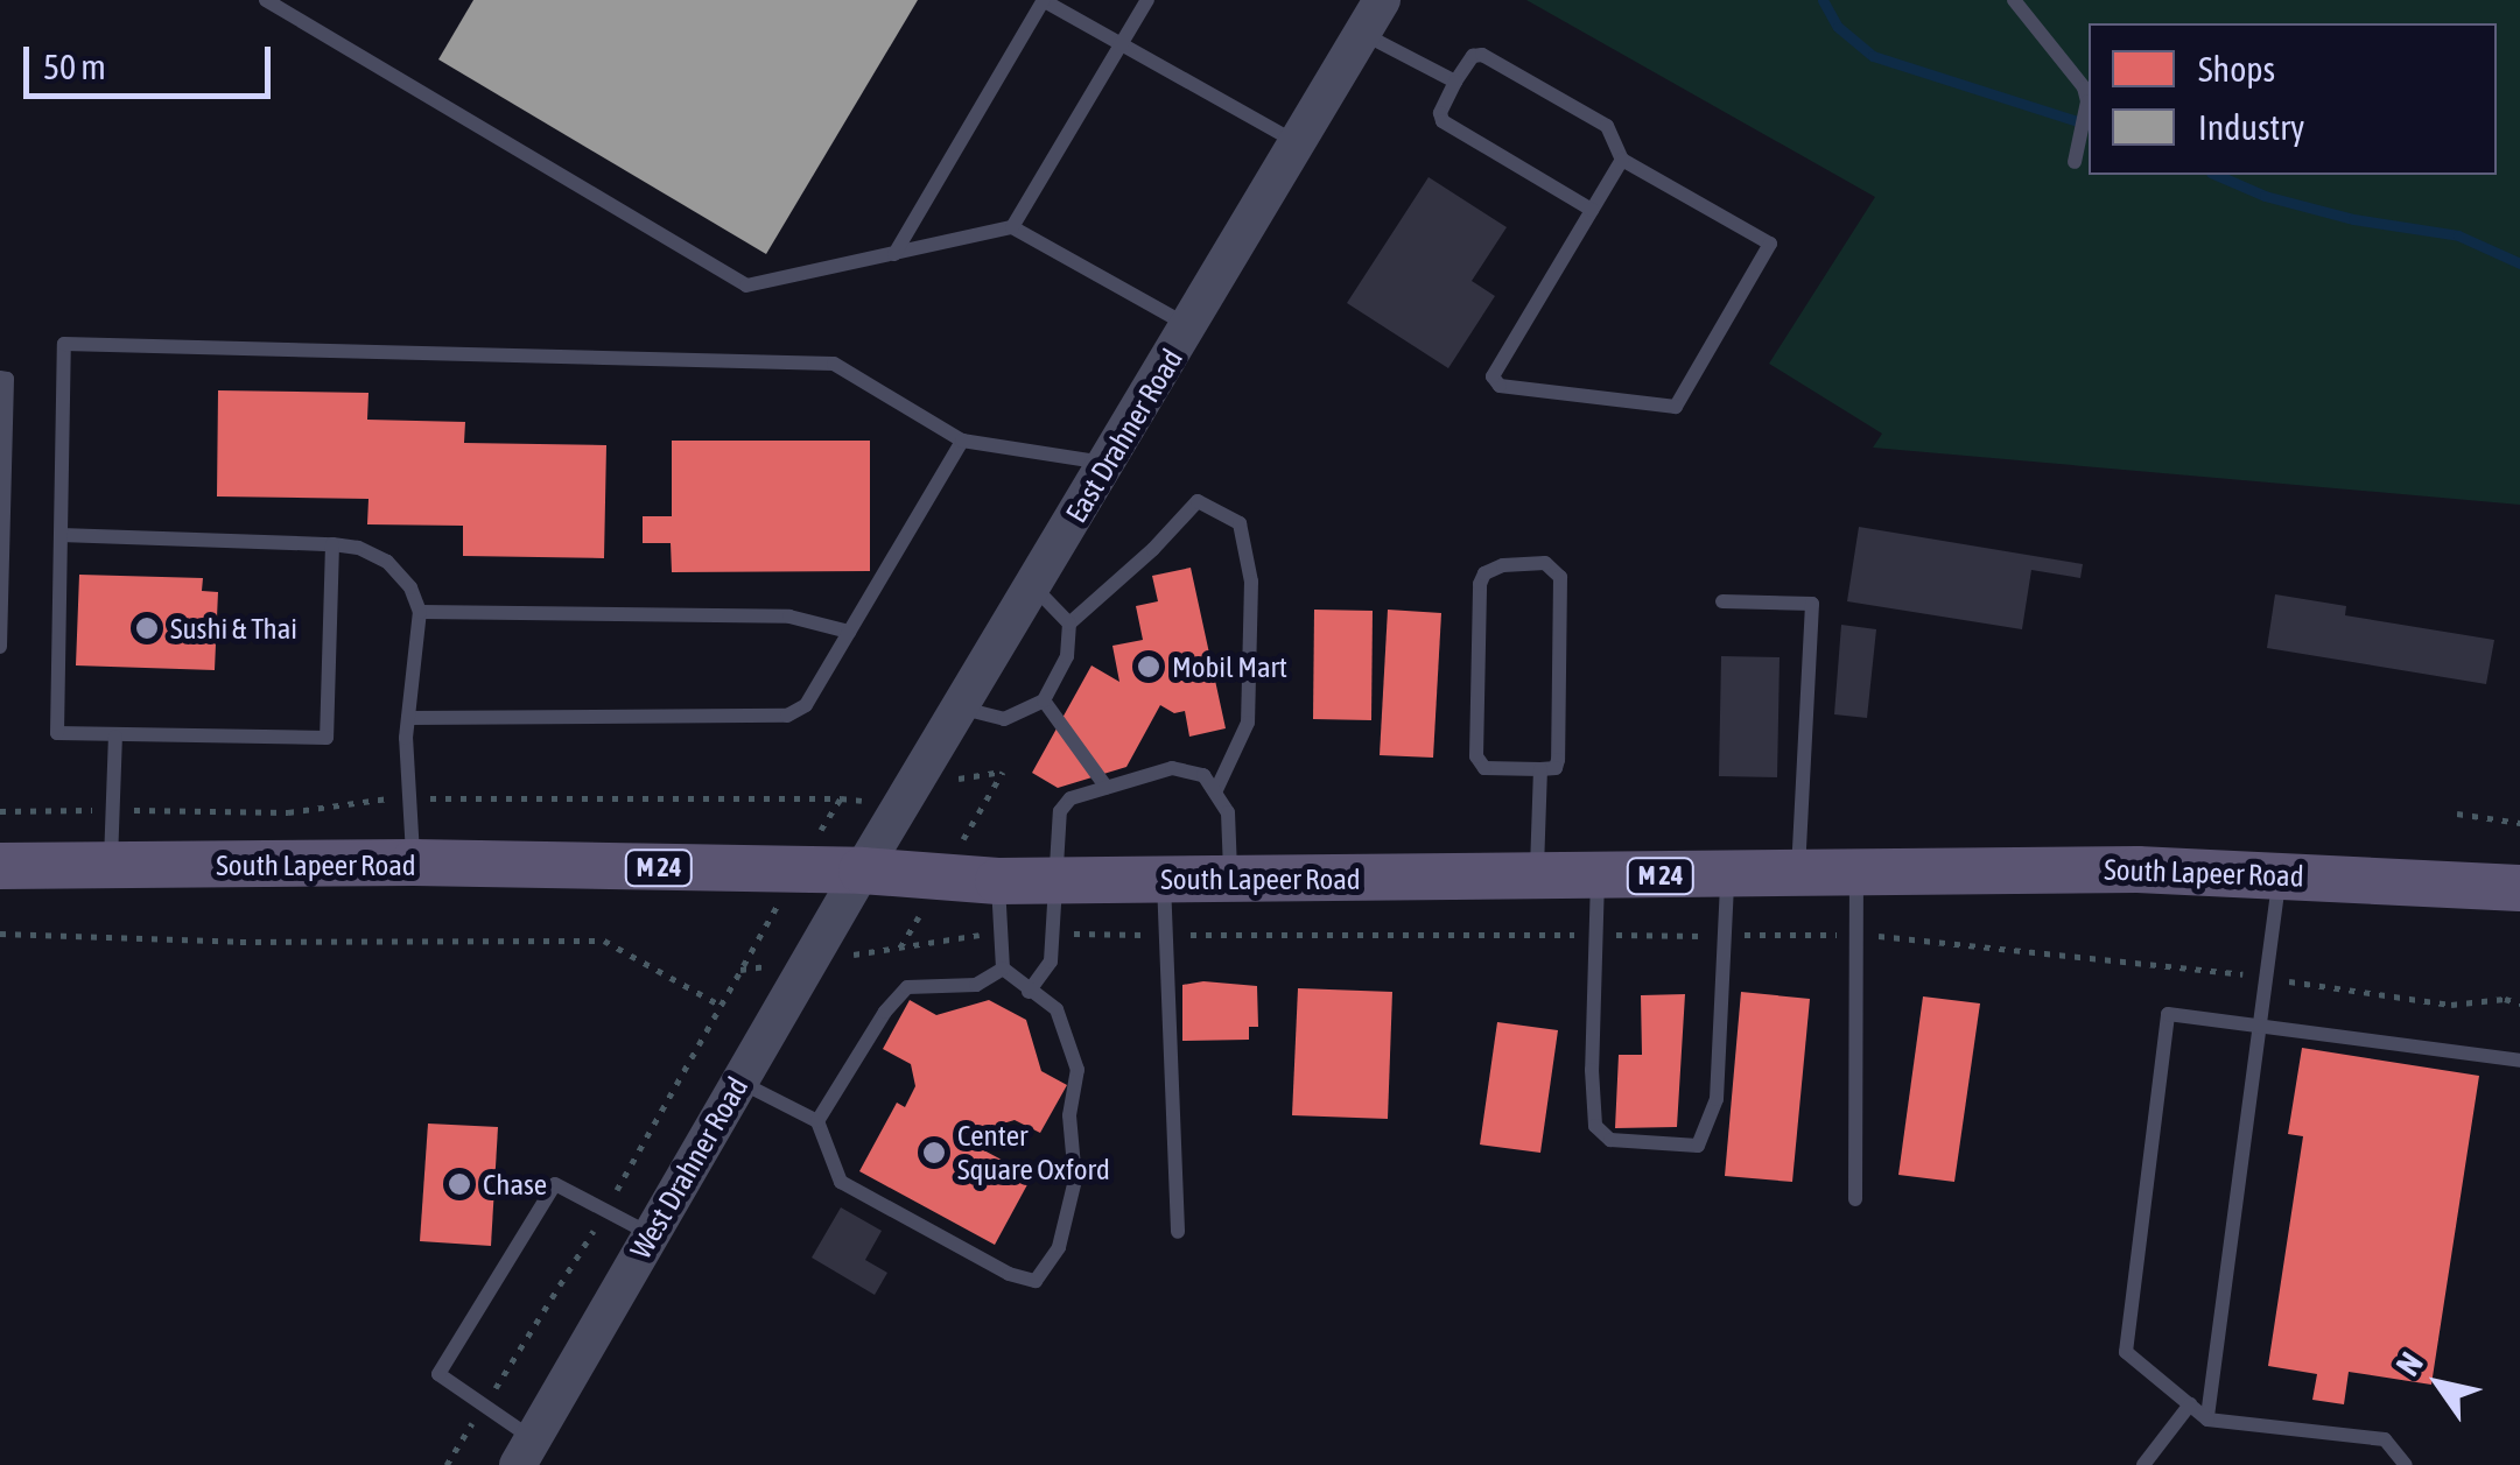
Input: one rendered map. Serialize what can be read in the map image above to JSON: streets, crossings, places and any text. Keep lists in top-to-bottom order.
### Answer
{
  "streets": {
    "main road": ["South Lapeer Road", "M 24"],
    "street": ["East Drahner Road", "West Drahner Road"]
  },
  "crossings": [
    ["East Drahner Road", "South Lapeer Road"],
    ["East Drahner Road", "West Drahner Road"],
    ["South Lapeer Road", "West Drahner Road"]
  ],
  "places": [
    "Sushi & Thai",
    "Mobil Mart",
    "Center Square Oxford",
    "Chase"
  ],
  "legend": ["Shops", "Industry"],
  "scale_bar": "50 m",
  "north": "top left"
}
